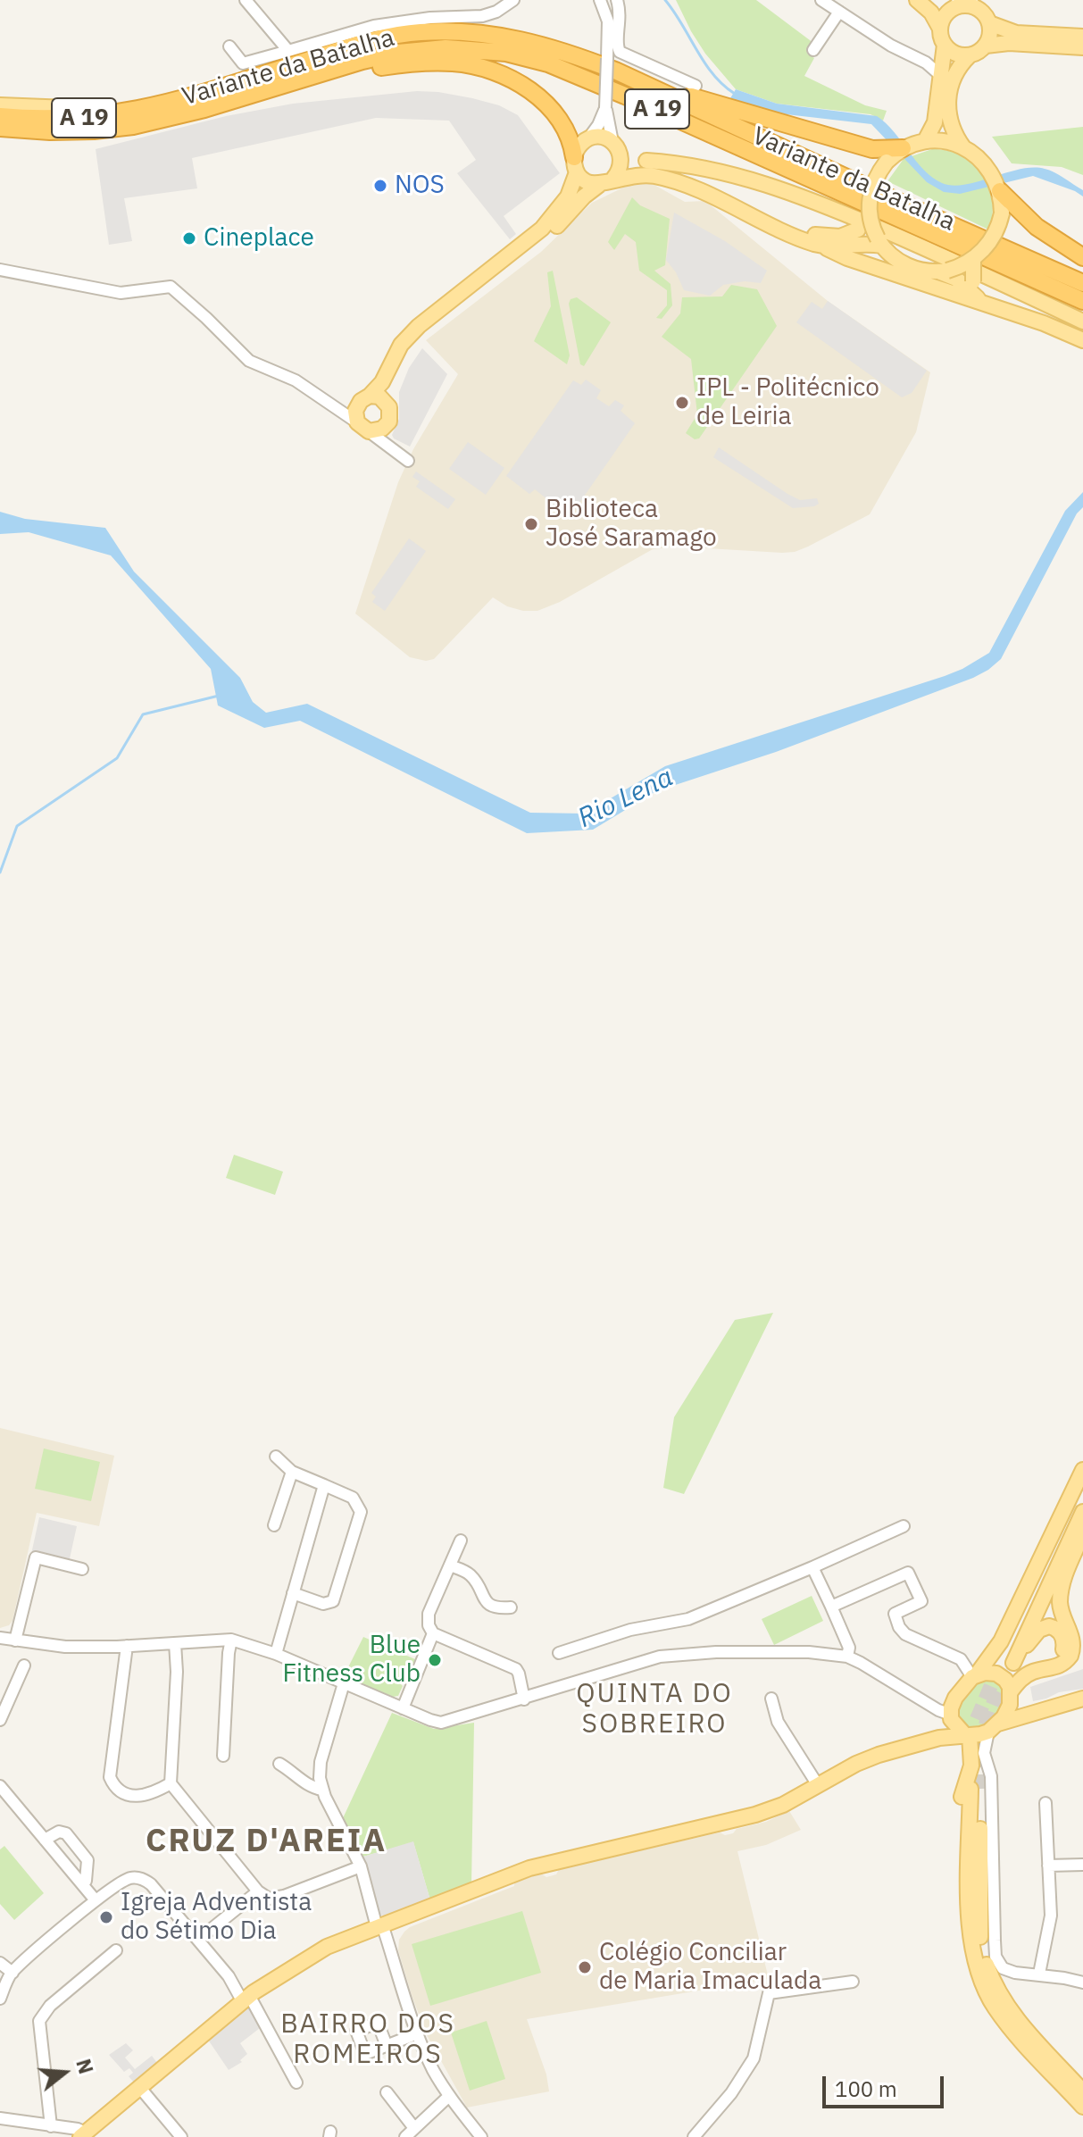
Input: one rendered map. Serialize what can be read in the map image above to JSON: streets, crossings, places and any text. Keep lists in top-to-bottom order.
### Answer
{
  "streets": {
    "highway": ["Variante da Batalha", "A 19"]
  },
  "districts": ["QUINTA DO SOBREIRO", "CRUZ D'AREIA", "BAIRRO DOS ROMEIROS"],
  "water": ["Rio Lena"],
  "places": [
    "NOS",
    "Cineplace",
    "IPL - Politécnico de Leiria",
    "Biblioteca José Saramago",
    "Blue Fitness Club",
    "Igreja Adventista do Sétimo Dia",
    "Colégio Conciliar de Maria Imaculada"
  ],
  "scale_bar": "100 m",
  "north": "right"
}
